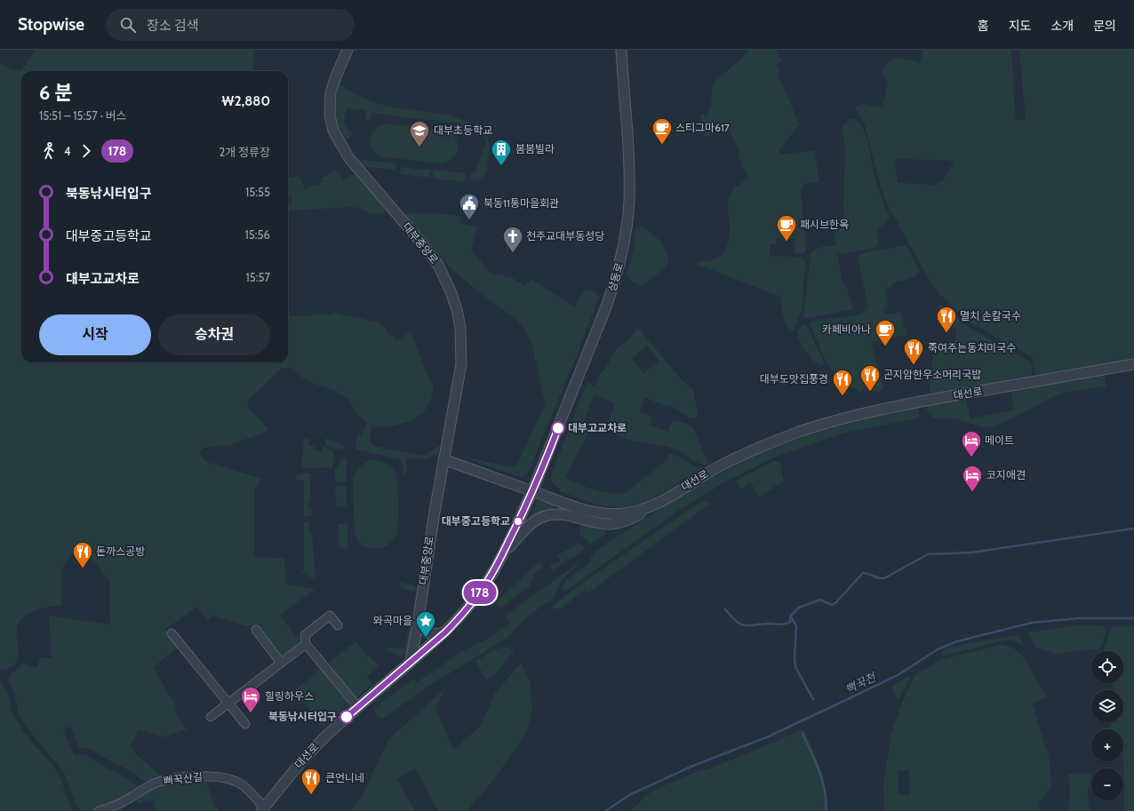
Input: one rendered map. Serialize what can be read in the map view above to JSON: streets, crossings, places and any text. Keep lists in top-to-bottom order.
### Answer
{
  "streets": {
    "street": [
      "대부중앙로",
      "상동로",
      "대선로",
      "뻐꾹산길"
    ]
  },
  "crossings": [
    ["대부중앙로", "대선로"],
    ["상동로", "대선로"],
    ["대선로", "뻐꾹산길"]
  ],
  "water": ["뻑꾹천"],
  "places": {
    "cafe": ["스티그마617", "패시브한옥", "카페비아나"],
    "school or university": ["대부초등학교"],
    "building": ["봄봄빌라"],
    "public building": ["북동11통마을회관"],
    "church": ["천주교대부동성당"],
    "restaurant": [
      "멸치 손칼국수",
      "죽여주는동치미국수",
      "곤지암한우소머리국밥",
      "대부도맛집풍경",
      "돈까스공방",
      "큰언니네"
    ],
    "other": ["대부고교차로", "대부중고등학교", "북동낚시터입구"],
    "hotel": ["메이트", "코지애견", "힐링하우스"],
    "place": ["와곡마을"]
  },
  "lines": ["bus line 178"],
  "page": {
    "header": "Stopwise",
    "search": "장소 검색",
    "nav": [
      "홈",
      "지도",
      "소개",
      "문의"
    ],
    "on_map": "178",
    "heading": ["6 분", "15:51 – 15:57 · 버스", "₩2,880"],
    "legs": ["4", "178", "2개 정류장"],
    "list": [
      {
        "name": "북동낚시터입구",
        "value": "15:55"
      },
      {
        "name": "대부중고등학교",
        "value": "15:56"
      },
      {
        "name": "대부고교차로",
        "value": "15:57"
      }
    ],
    "buttons": ["시작", "승차권"],
    "map_buttons": ["+", "−"]
  }
}
